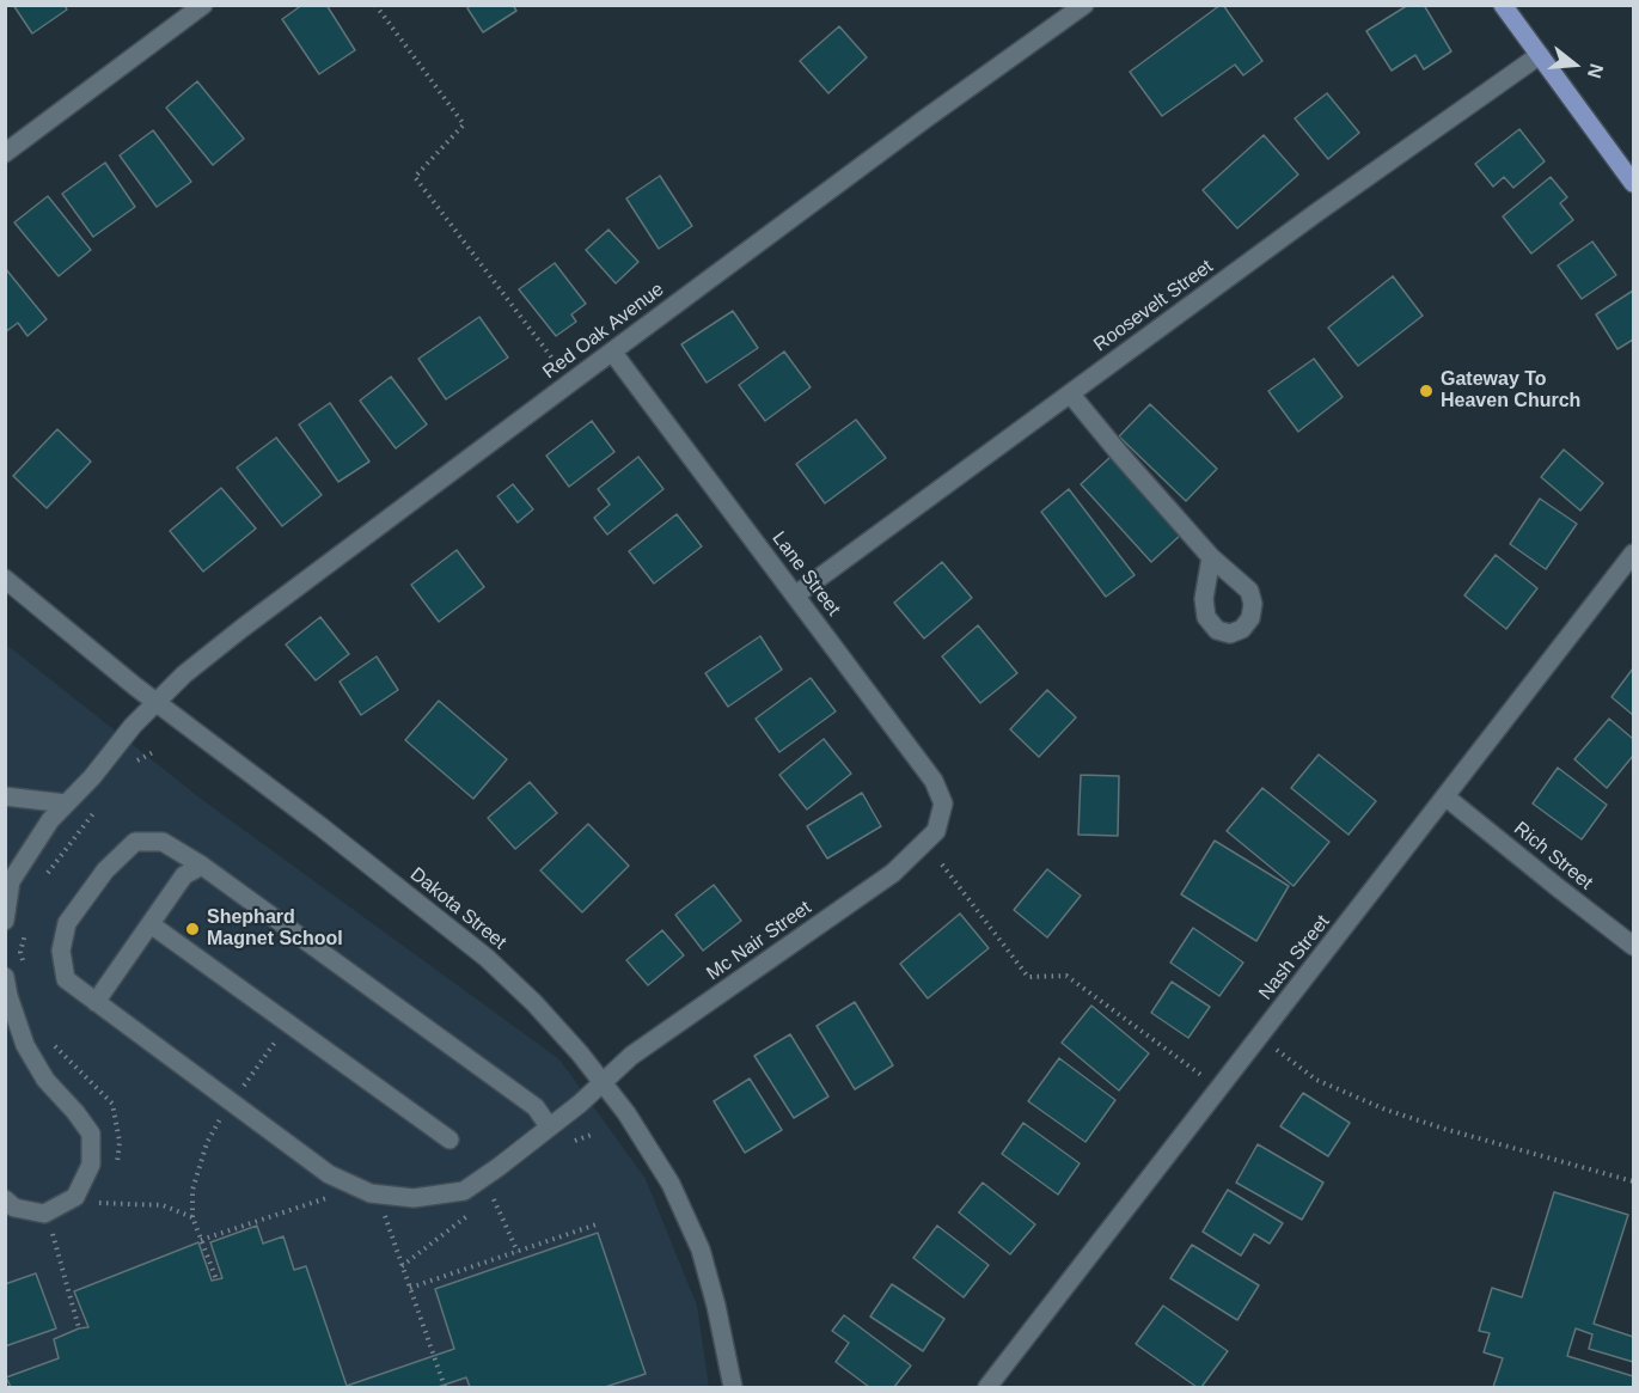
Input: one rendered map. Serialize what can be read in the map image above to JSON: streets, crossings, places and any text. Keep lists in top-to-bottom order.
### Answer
{
  "streets": {
    "street": [
      "Roosevelt Street",
      "Red Oak Avenue",
      "Lane Street",
      "Rich Street",
      "Dakota Street",
      "Mc Nair Street",
      "Nash Street"
    ]
  },
  "crossings": [
    ["Roosevelt Street", "Lane Street"],
    ["Red Oak Avenue", "Lane Street"],
    ["Red Oak Avenue", "Dakota Street"],
    ["Lane Street", "Mc Nair Street"],
    ["Rich Street", "Nash Street"],
    ["Dakota Street", "Mc Nair Street"]
  ],
  "places": ["Gateway To Heaven Church", "Shephard Magnet School"],
  "north": "right"
}
